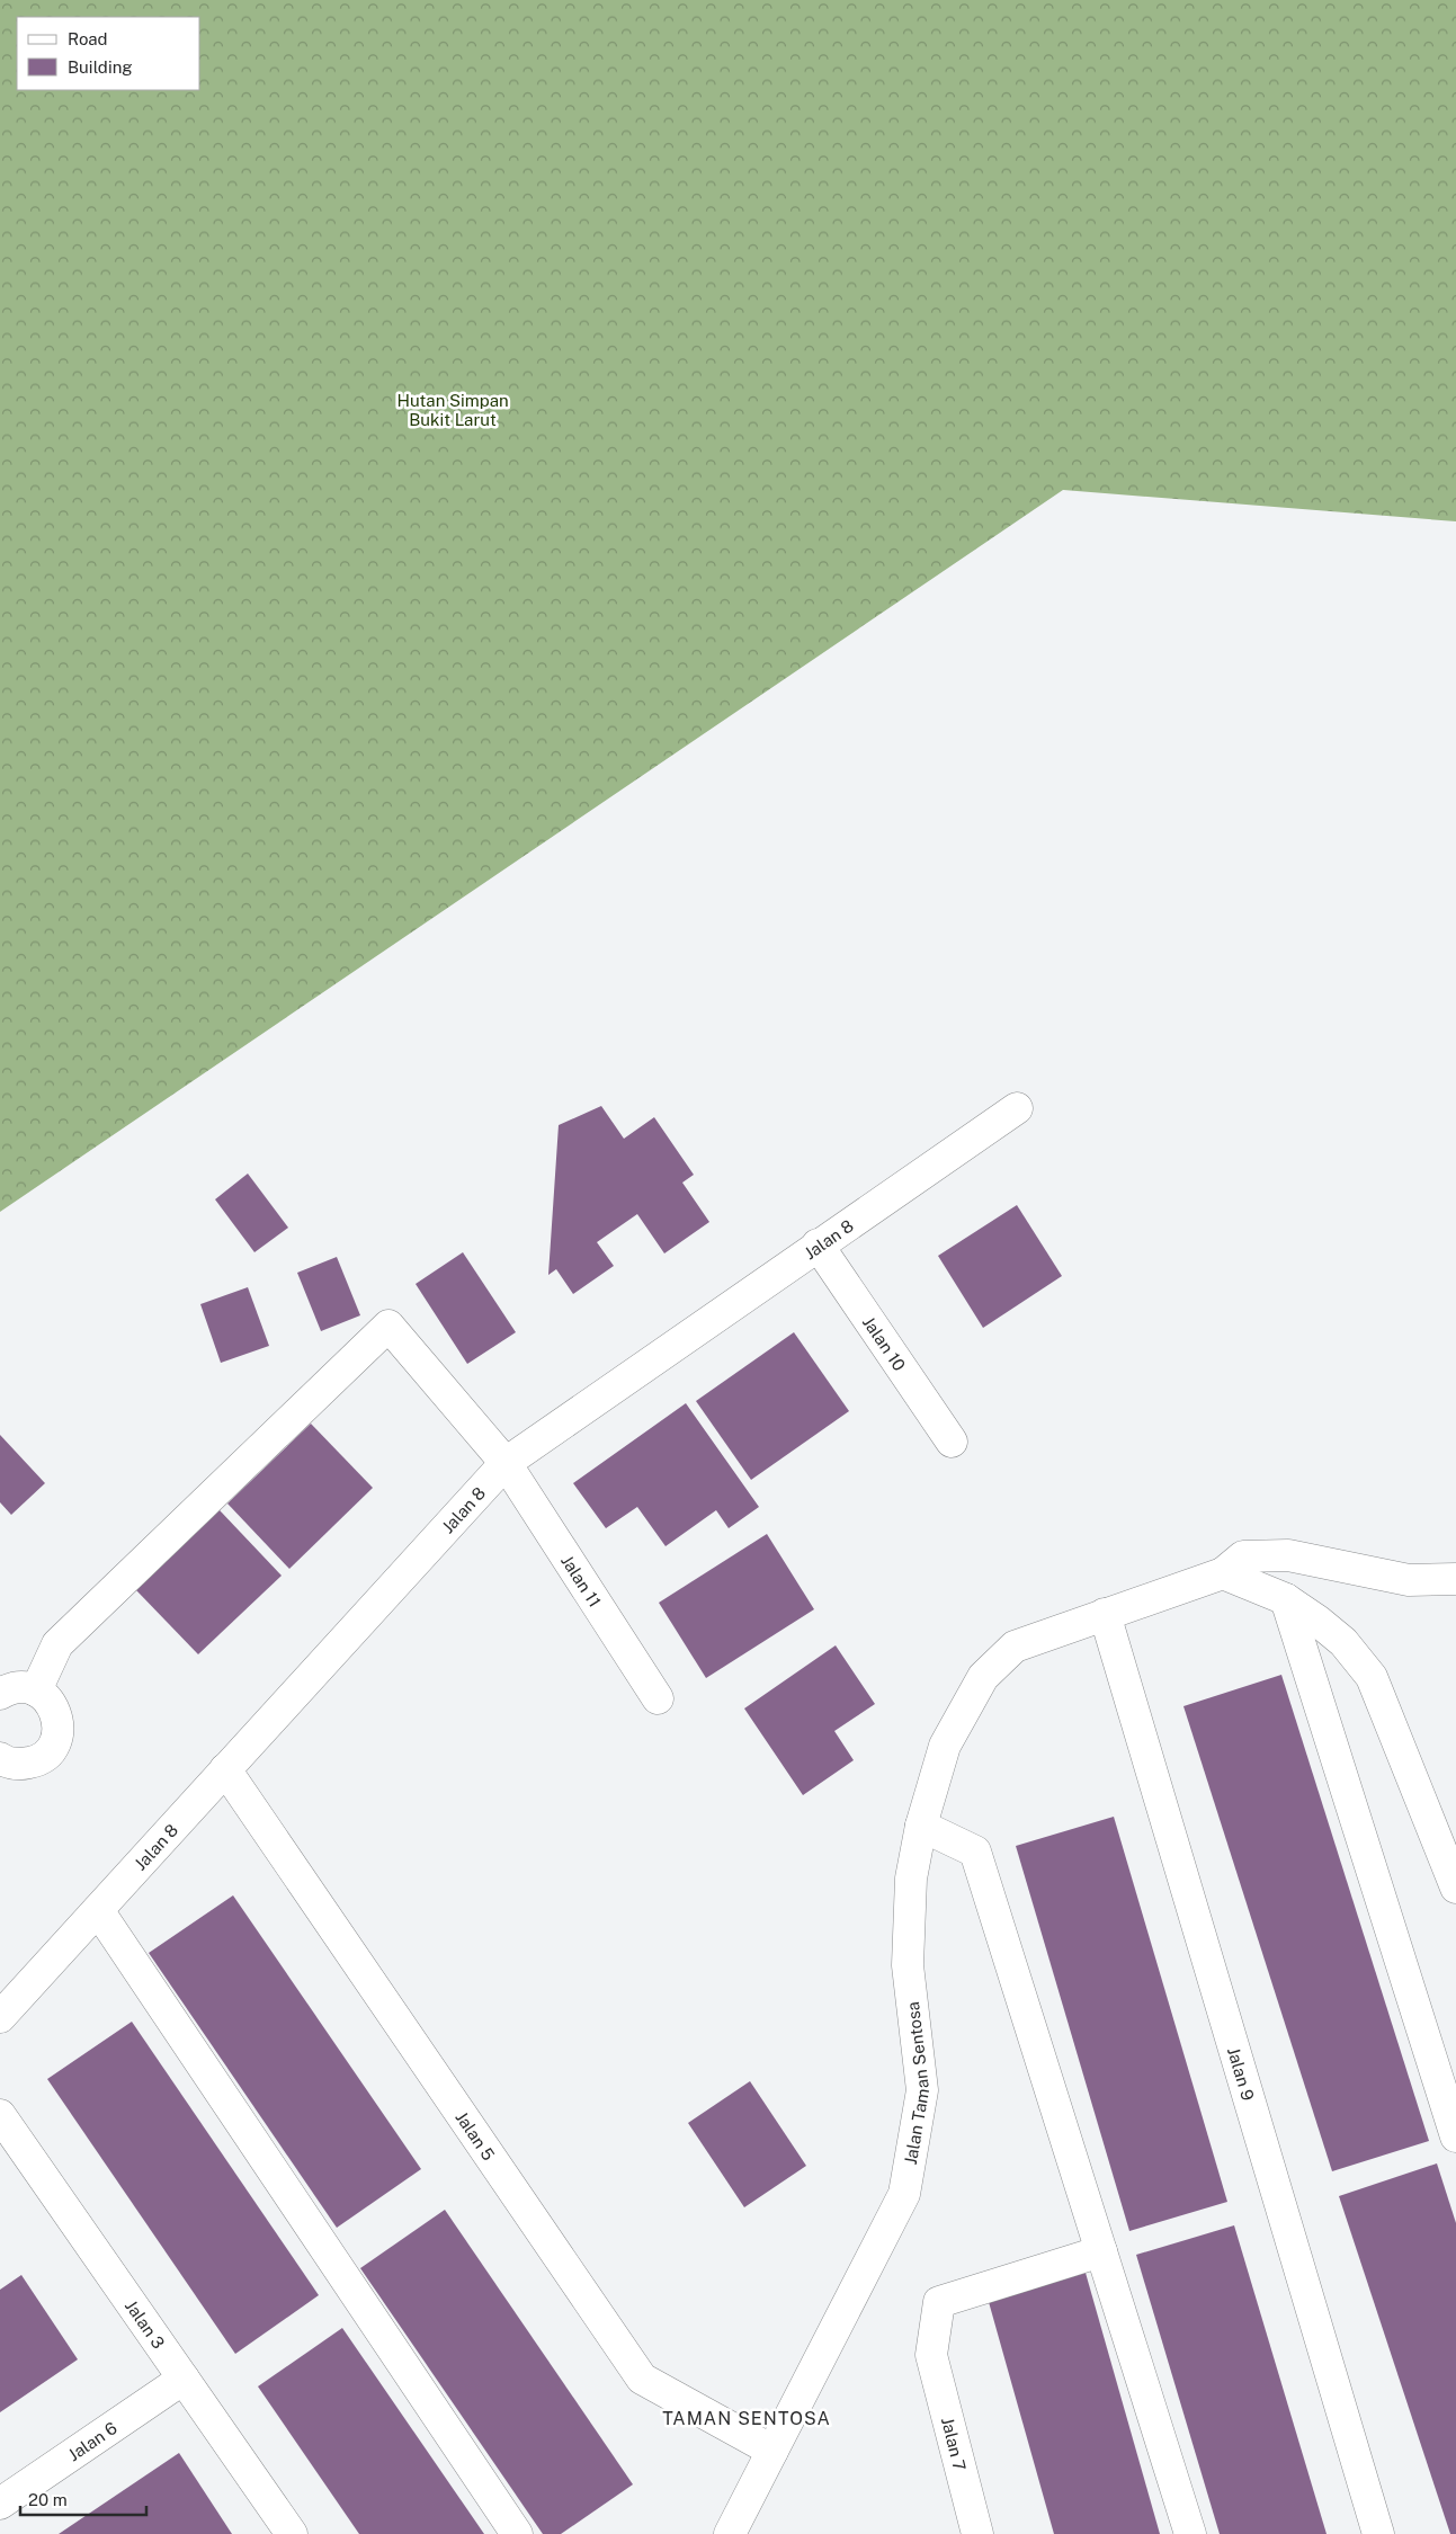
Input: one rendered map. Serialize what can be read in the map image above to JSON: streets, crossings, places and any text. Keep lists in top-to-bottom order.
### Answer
{
  "streets": {
    "street": [
      "Jalan 8",
      "Jalan 10",
      "Jalan 11",
      "Jalan 9",
      "Jalan Taman Sentosa",
      "Jalan 5",
      "Jalan 3",
      "Jalan 6",
      "Jalan 7"
    ]
  },
  "crossings": [
    ["Jalan 8", "Jalan 10"],
    ["Jalan 8", "Jalan 11"],
    ["Jalan 8", "Jalan 5"],
    ["Jalan 9", "Jalan Taman Sentosa"],
    ["Jalan Taman Sentosa", "Jalan 5"],
    ["Jalan 3", "Jalan 6"]
  ],
  "districts": ["TAMAN SENTOSA"],
  "parks": ["Hutan Simpan Bukit Larut"],
  "legend": ["Road", "Building"],
  "scale_bar": "20 m"
}
